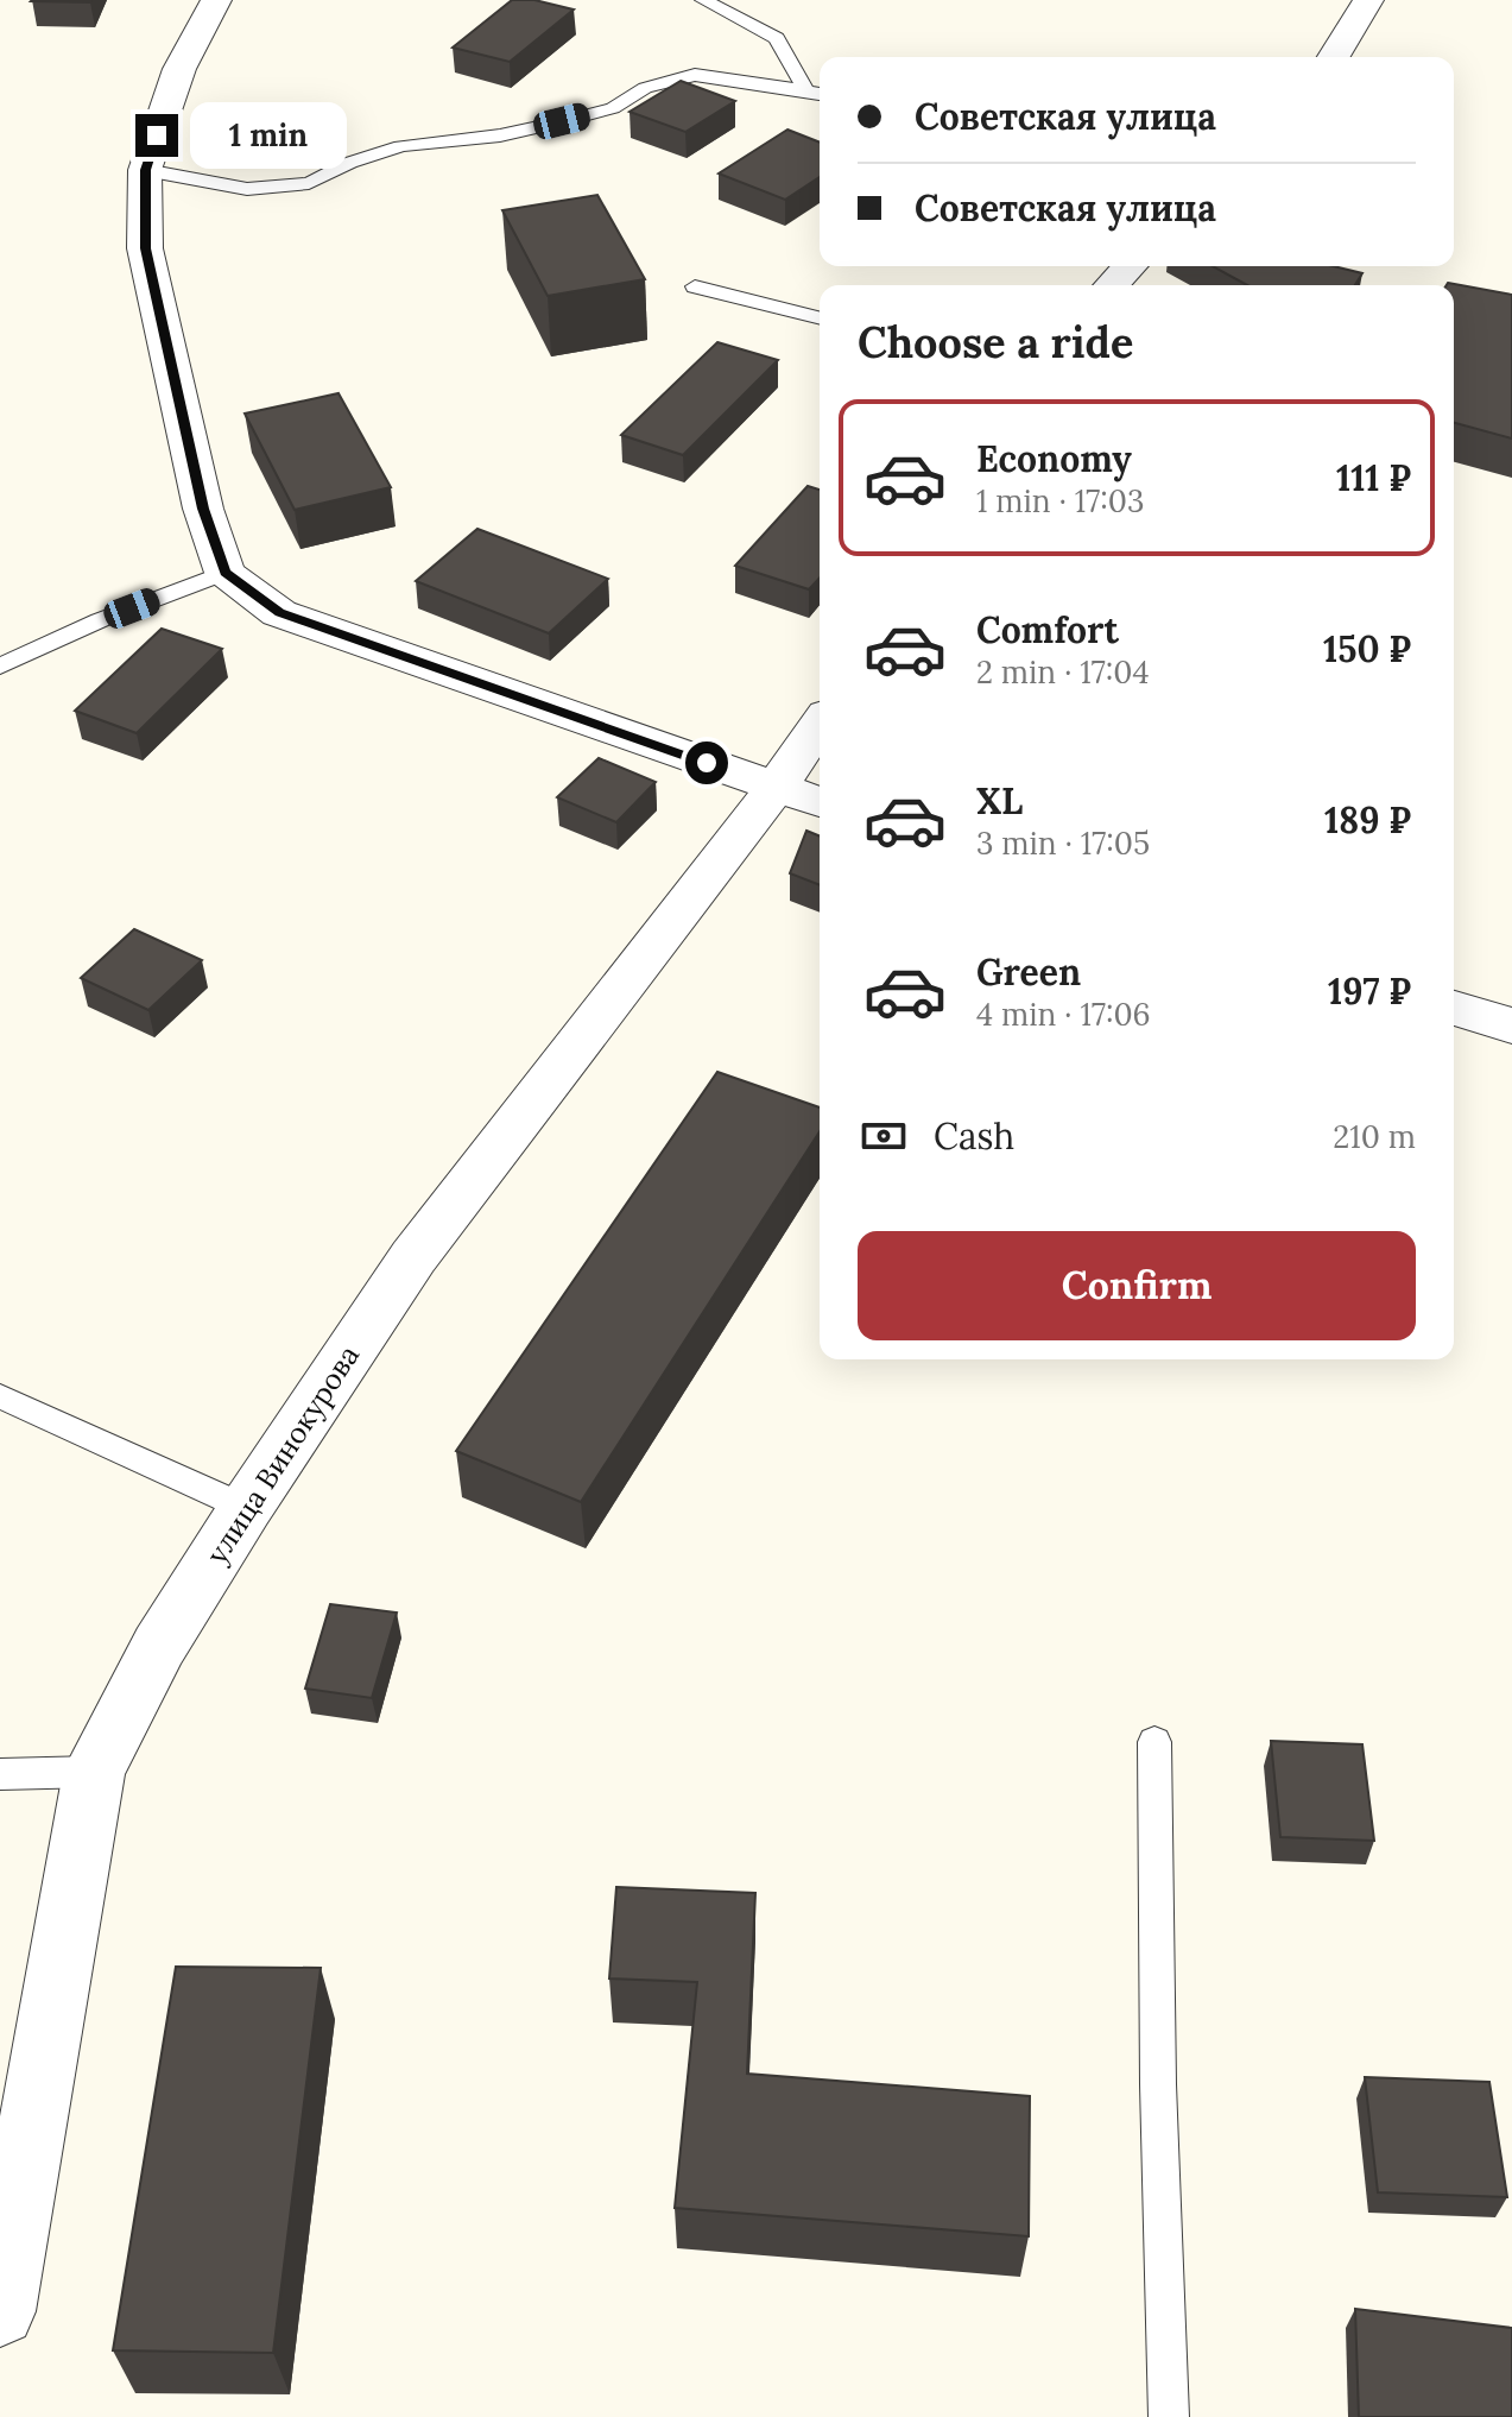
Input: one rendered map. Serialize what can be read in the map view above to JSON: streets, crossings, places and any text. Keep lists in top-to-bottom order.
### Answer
{
  "streets": {
    "street": ["улица Винокурова"]
  },
  "page": {
    "banner": ["Советская улица", "Советская улица"],
    "bubble": "1 min",
    "heading": "Choose a ride",
    "list": [
      {
        "name": "Economy",
        "note": "1 min · 17:03",
        "value": "111 ₽"
      },
      {
        "name": "Comfort",
        "note": "2 min · 17:04",
        "value": "150 ₽"
      },
      {
        "name": "XL",
        "note": "3 min · 17:05",
        "value": "189 ₽"
      },
      {
        "name": "Green",
        "note": "4 min · 17:06",
        "value": "197 ₽"
      }
    ],
    "pay": ["Cash", "210 m"],
    "buttons": "Confirm"
  }
}
